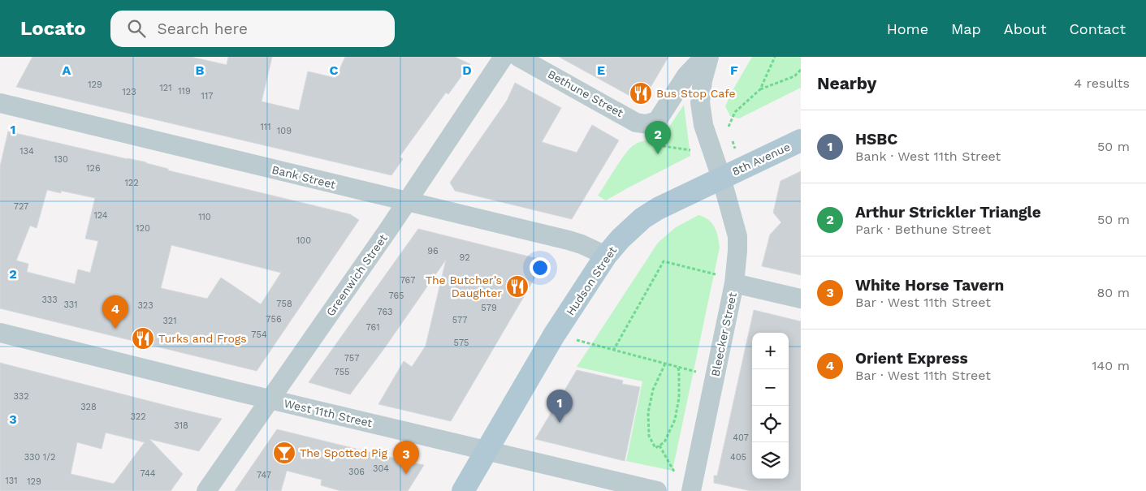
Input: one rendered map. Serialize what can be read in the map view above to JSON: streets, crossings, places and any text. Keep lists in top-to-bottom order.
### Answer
{
  "streets": {
    "main road": ["8th Avenue", "Hudson Street"],
    "street": [
      "Bethune Street",
      "Bank Street",
      "Greenwich Street",
      "Bleecker Street",
      "West 11th Street"
    ]
  },
  "crossings": [
    ["8th Avenue", "Hudson Street"],
    ["8th Avenue", "Bleecker Street"],
    ["Bank Street", "Greenwich Street"],
    ["Bank Street", "Hudson Street"],
    ["Greenwich Street", "West 11th Street"],
    ["Hudson Street", "Bleecker Street"],
    ["Hudson Street", "West 11th Street"]
  ],
  "places": {
    "restaurant": ["Bus Stop Cafe", "The Butcher’s Daughter", "Turks and Frogs"],
    "bar": ["The Spotted Pig"]
  },
  "house_numbers": [
    "129",
    "121",
    "119",
    "123",
    "117",
    "111",
    "109",
    "134",
    "130",
    "126",
    "122",
    "727",
    "124",
    "110",
    "120",
    "100",
    "96",
    "92",
    "767",
    "765",
    "333",
    "758",
    "331",
    "323",
    "579",
    "763",
    "756",
    "577",
    "321",
    "761",
    "754",
    "575",
    "757",
    "755",
    "332",
    "328",
    "322",
    "318",
    "407",
    "330 1/2",
    "405",
    "304",
    "306",
    "744",
    "747",
    "131",
    "129"
  ],
  "page": {
    "header": "Locato",
    "search": "Search here",
    "nav": [
      "Home",
      "Map",
      "About",
      "Contact"
    ],
    "heading": ["Nearby", "4 results"],
    "list": [
      {
        "mark": "1",
        "name": "HSBC",
        "note": "Bank · West 11th Street",
        "value": "50 m"
      },
      {
        "mark": "2",
        "name": "Arthur Strickler Triangle",
        "note": "Park · Bethune Street",
        "value": "50 m"
      },
      {
        "mark": "3",
        "name": "White Horse Tavern",
        "note": "Bar · West 11th Street",
        "value": "80 m"
      },
      {
        "mark": "4",
        "name": "Orient Express",
        "note": "Bar · West 11th Street",
        "value": "140 m"
      }
    ],
    "pins": [
      "2",
      "4",
      "1",
      "3"
    ],
    "map_buttons": ["+", "−"]
  },
  "grid": {
    "columns": [
      "A",
      "B",
      "C",
      "D",
      "E",
      "F"
    ],
    "rows": ["1", "2", "3"]
  }
}
